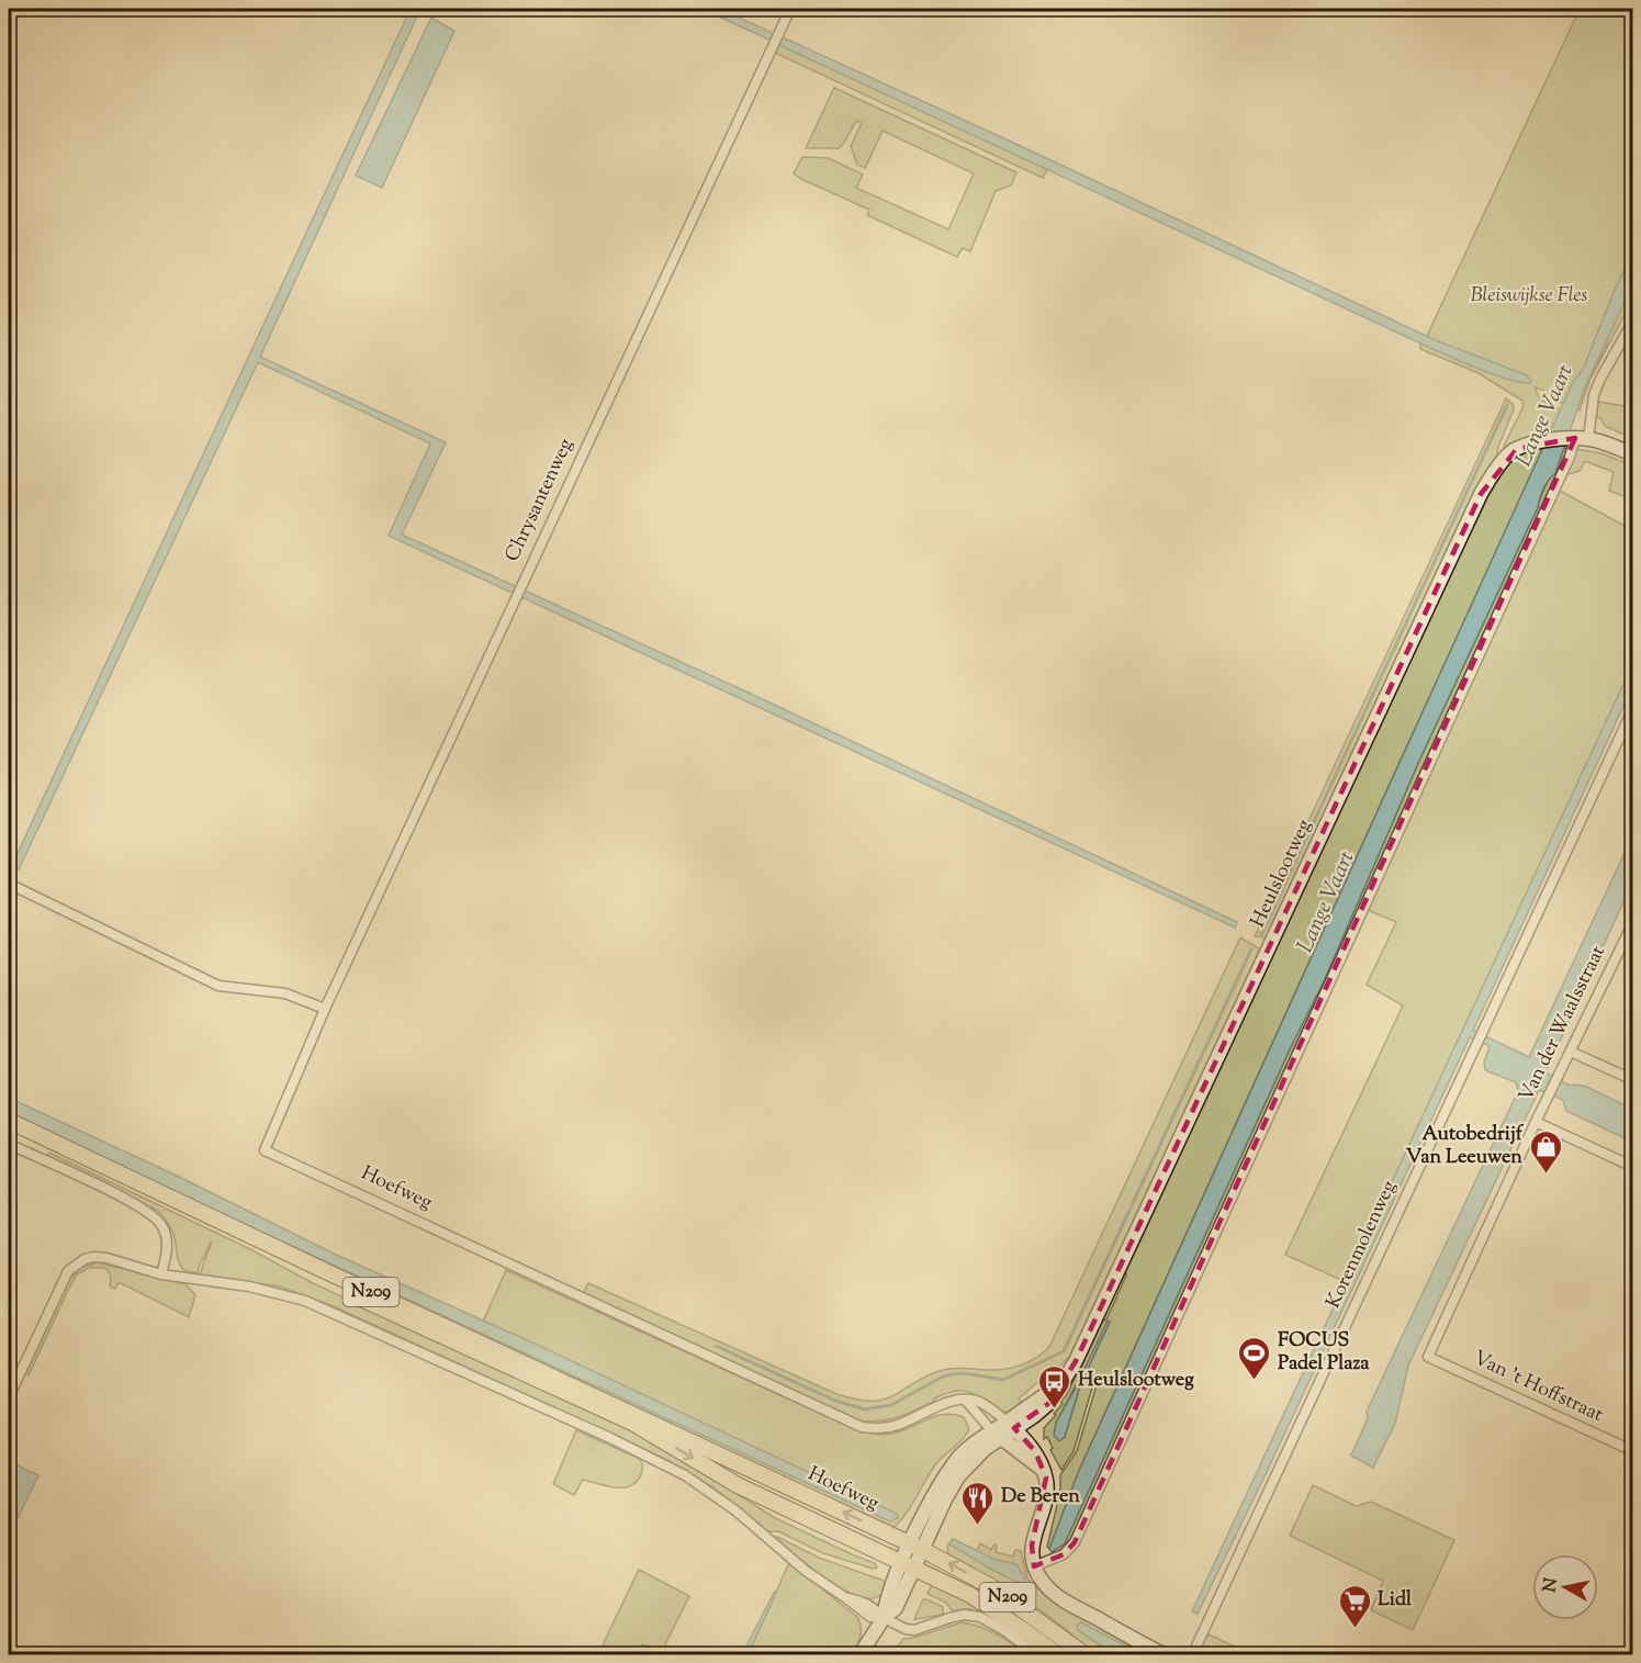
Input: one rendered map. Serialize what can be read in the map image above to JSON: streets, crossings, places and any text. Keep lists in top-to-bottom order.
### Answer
{
  "streets": {
    "main road": ["Hoefweg", "N209"],
    "street": [
      "Chrysantenweg",
      "Heulslootweg",
      "Van der Waalsstraat",
      "Korenmolenweg",
      "Van 't Hoffstraat"
    ]
  },
  "crossings": [
    ["Chrysantenweg", "Hoefweg"],
    ["Heulslootweg", "Hoefweg"],
    ["Heulslootweg", "N209"],
    ["Van der Waalsstraat", "Van 't Hoffstraat"],
    ["Hoefweg", "N209"]
  ],
  "water": ["Lange Vaart"],
  "parks": ["Bleiswijkse Fles"],
  "places": {
    "shop": ["Autobedrijf Van Leeuwen"],
    "sports": ["FOCUS Padel Plaza"],
    "bus stop": ["Heulslootweg"],
    "restaurant": ["De Beren"],
    "supermarket": ["Lidl"]
  },
  "north": "left"
}
